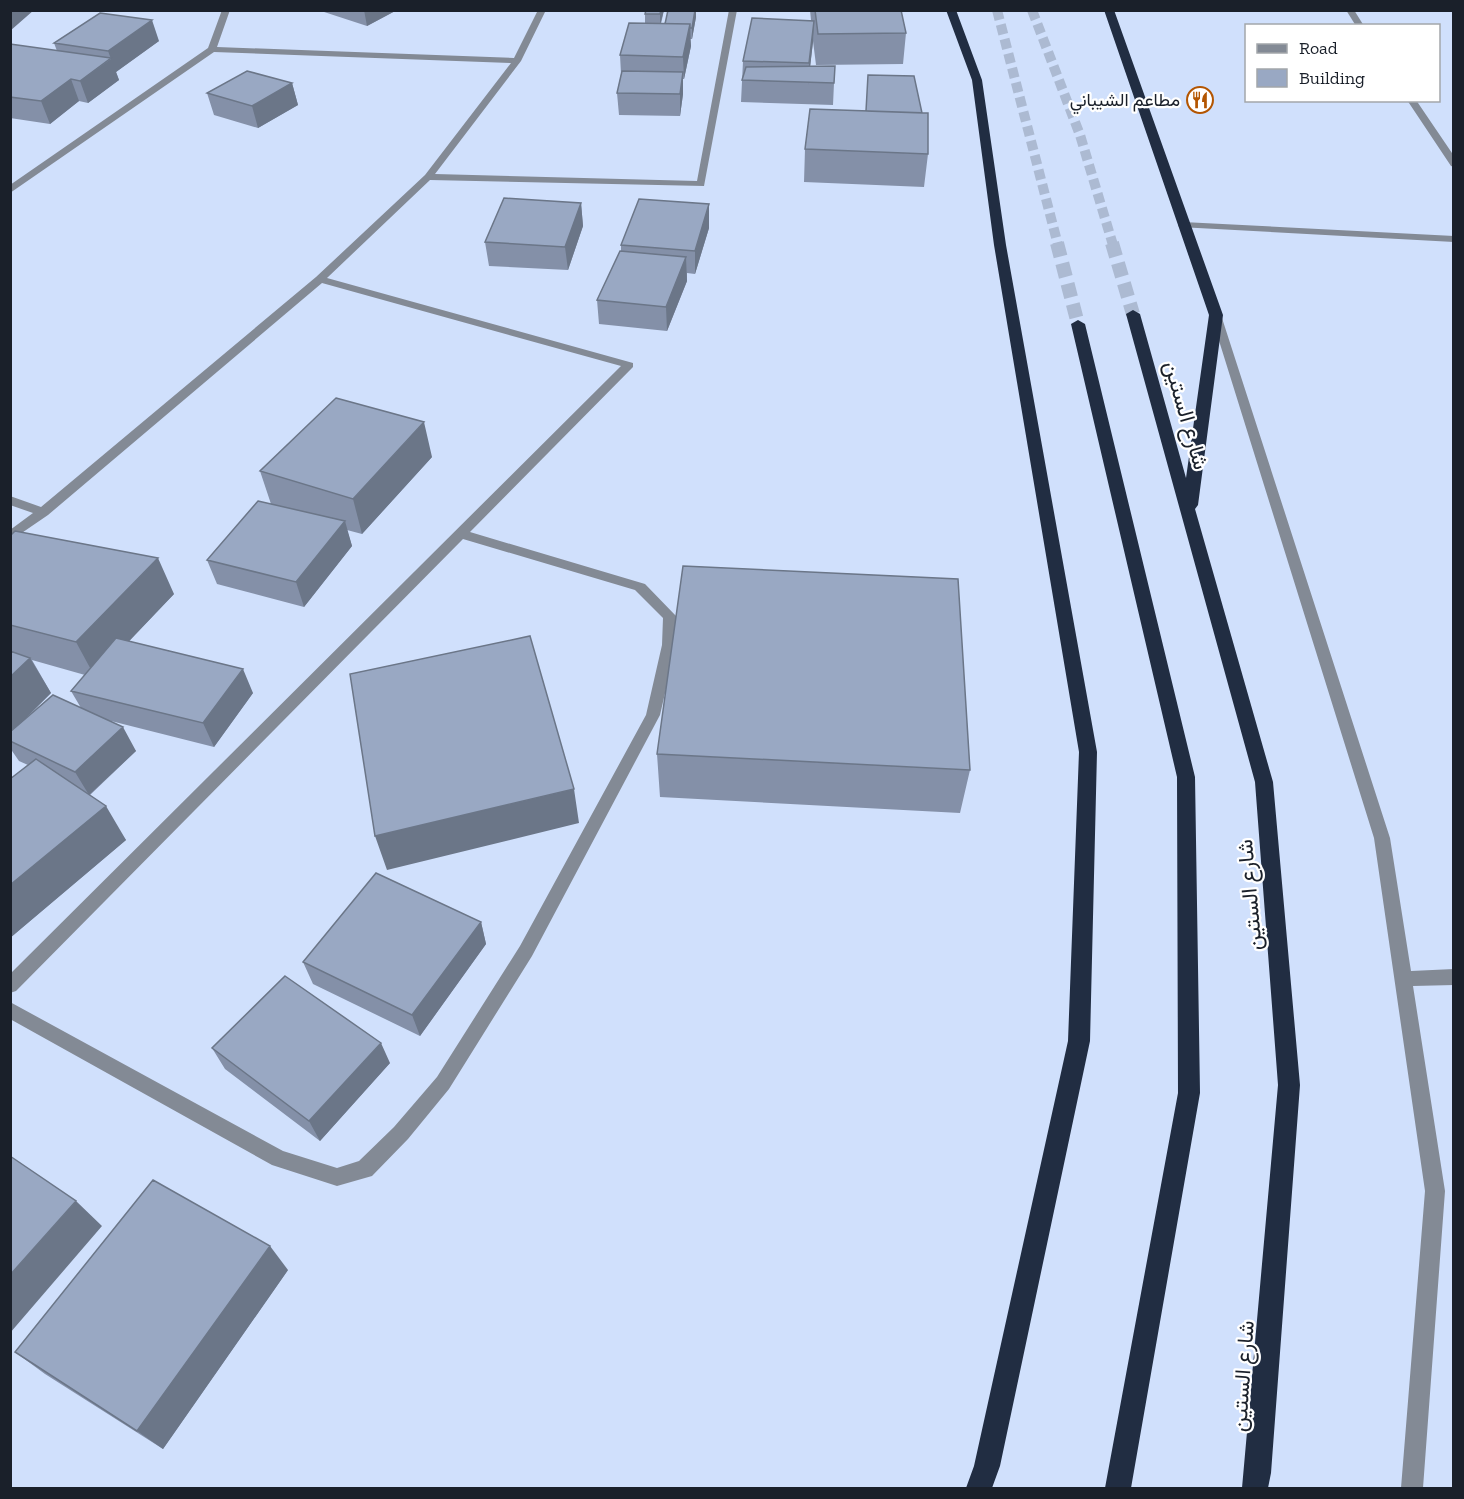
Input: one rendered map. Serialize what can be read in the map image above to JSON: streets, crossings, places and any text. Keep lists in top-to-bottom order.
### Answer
{
  "streets": {
    "highway": ["شارع الستين"]
  },
  "places": {
    "restaurant": ["مطاعم الشيباني"]
  },
  "legend": ["Road", "Building"]
}
